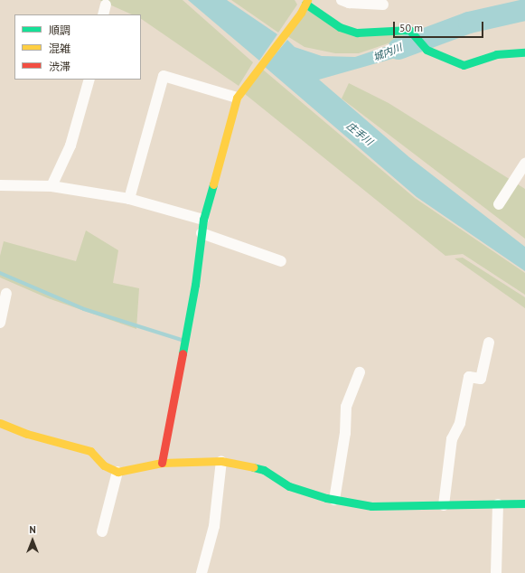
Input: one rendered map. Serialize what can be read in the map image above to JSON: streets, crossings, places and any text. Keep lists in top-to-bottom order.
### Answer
{
  "water": ["城内川", "庄手川"],
  "legend": ["順調", "混雑", "渋滞"],
  "scale_bar": "50 m",
  "north": "top"
}
